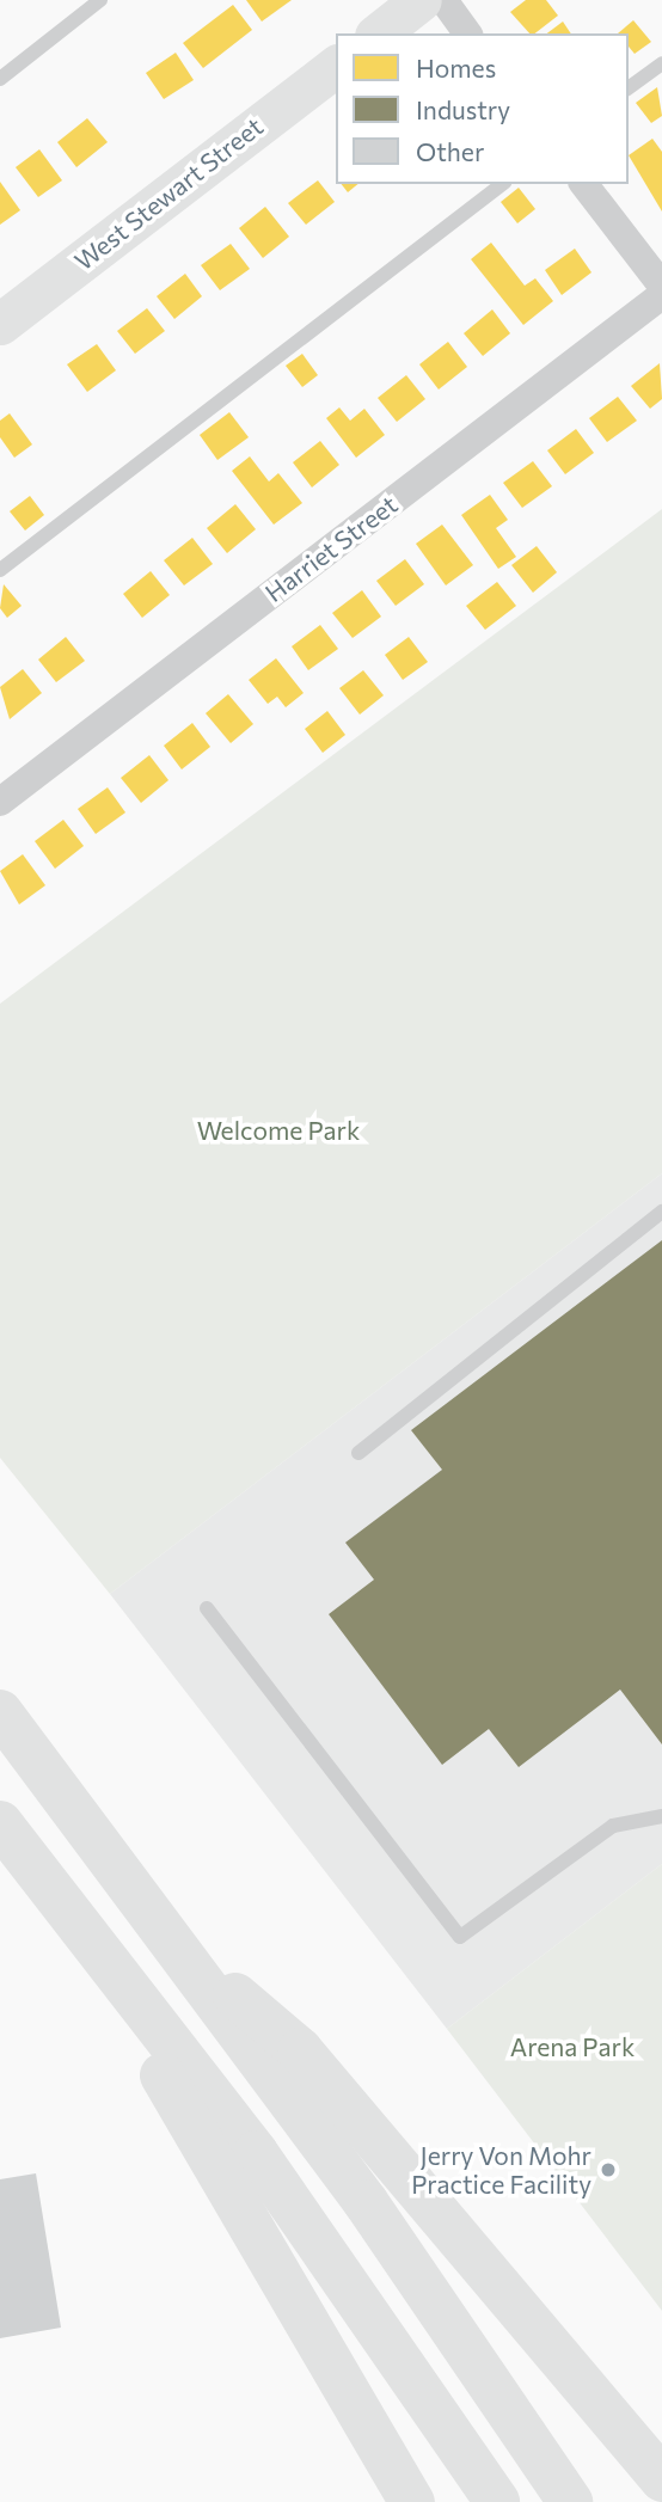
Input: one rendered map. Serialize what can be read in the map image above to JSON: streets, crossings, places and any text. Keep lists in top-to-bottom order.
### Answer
{
  "streets": {
    "main road": ["West Stewart Street"],
    "street": ["Harriet Street"]
  },
  "parks": ["Welcome Park", "Arena Park"],
  "places": ["Jerry Von Mohr Practice Facility"],
  "legend": ["Homes", "Industry", "Other"]
}
